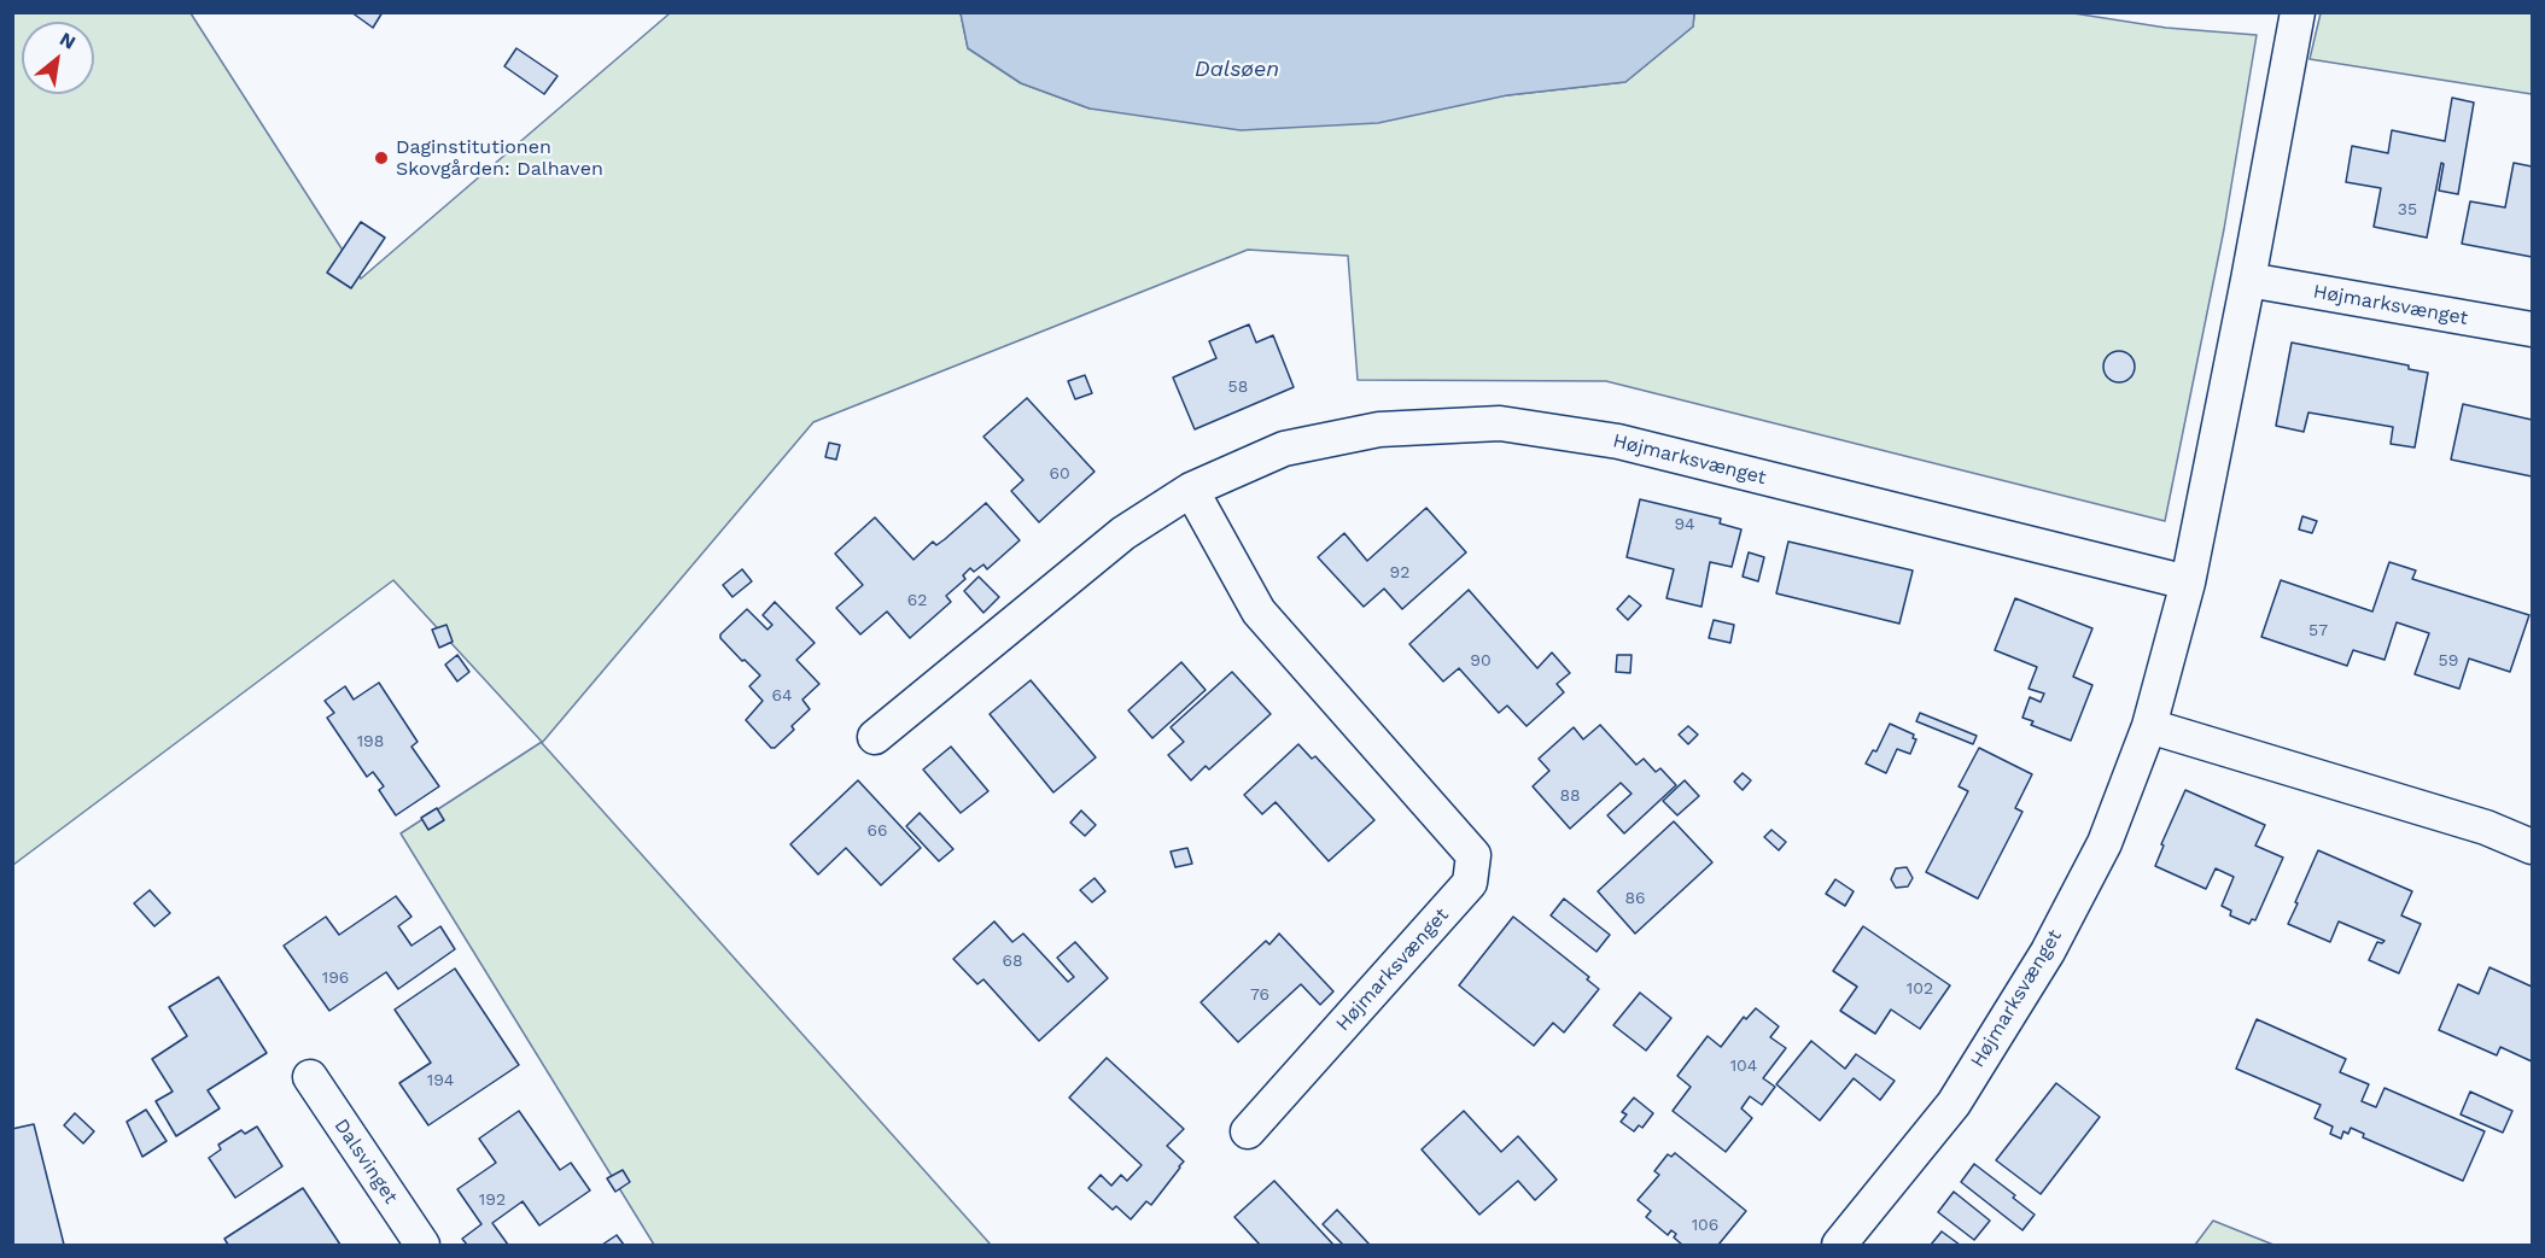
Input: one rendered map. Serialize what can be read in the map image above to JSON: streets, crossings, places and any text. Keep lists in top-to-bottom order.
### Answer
{
  "streets": {
    "street": ["Højmarksvænget", "Dalsvinget"]
  },
  "water": ["Dalsøen"],
  "places": ["Daginstitutionen Skovgården: Dalhaven"],
  "house_numbers": [
    "35",
    "58",
    "60",
    "94",
    "92",
    "62",
    "57",
    "90",
    "59",
    "64",
    "198",
    "88",
    "66",
    "86",
    "68",
    "196",
    "102",
    "76",
    "104",
    "194",
    "192",
    "106"
  ],
  "north": "top right"
}
